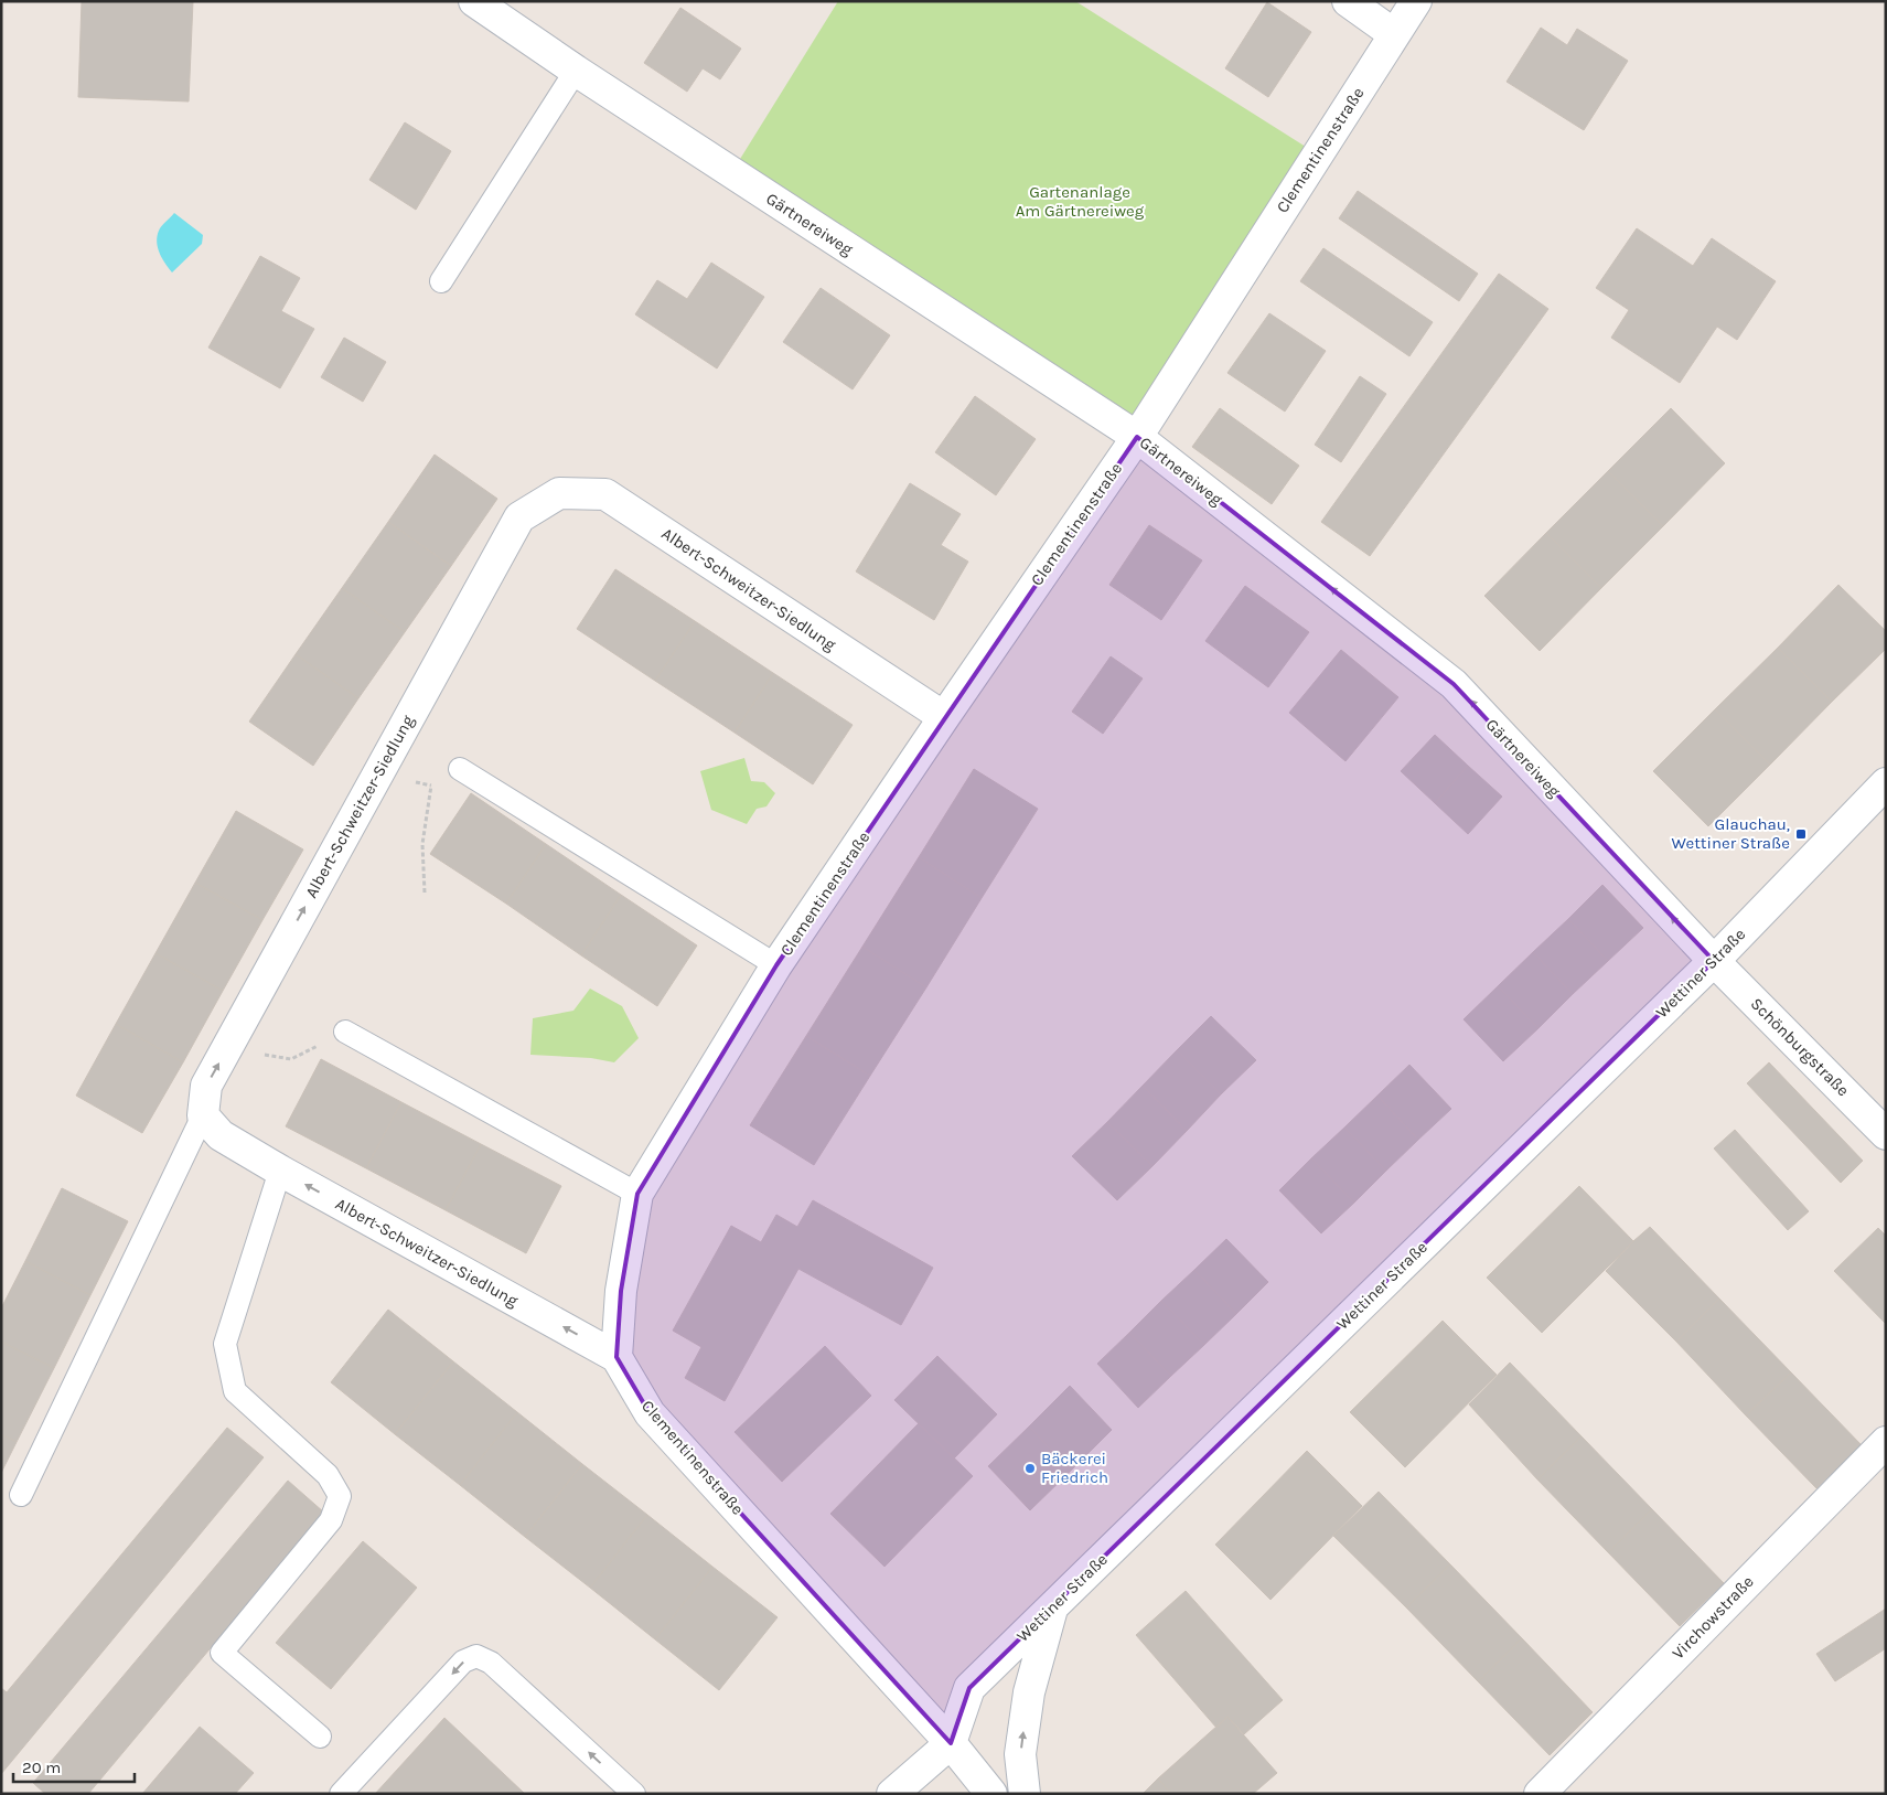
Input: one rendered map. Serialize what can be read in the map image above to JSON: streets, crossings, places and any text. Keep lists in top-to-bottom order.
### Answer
{
  "streets": {
    "street": [
      "Clementinenstraße",
      "Gärtnereiweg",
      "Albert-Schweitzer-Siedlung",
      "Wettiner Straße",
      "Schönburgstraße",
      "Virchowstraße"
    ]
  },
  "crossings": [
    ["Clementinenstraße", "Gärtnereiweg"],
    ["Clementinenstraße", "Albert-Schweitzer-Siedlung"],
    ["Clementinenstraße", "Wettiner Straße"],
    ["Gärtnereiweg", "Wettiner Straße"],
    ["Gärtnereiweg", "Schönburgstraße"],
    ["Wettiner Straße", "Schönburgstraße"]
  ],
  "one_way": ["Gärtnereiweg"],
  "parks": ["Gartenanlage Am Gärtnereiweg"],
  "places": {
    "transit": ["Glauchau, Wettiner Straße"],
    "other": ["Bäckerei Friedrich"]
  },
  "scale_bar": "20 m"
}
